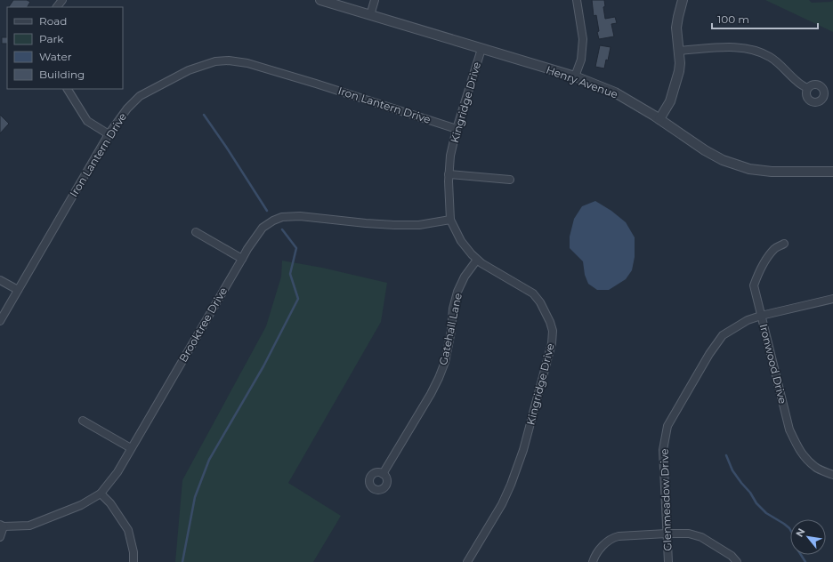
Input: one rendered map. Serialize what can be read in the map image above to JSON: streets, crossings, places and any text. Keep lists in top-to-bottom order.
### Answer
{
  "streets": {
    "street": [
      "Henry Avenue",
      "Kingridge Drive",
      "Iron Lantern Drive",
      "Brooktree Drive",
      "Gatehall Lane",
      "Ironwood Drive",
      "Glenmeadow Drive"
    ]
  },
  "crossings": [
    ["Henry Avenue", "Kingridge Drive"],
    ["Kingridge Drive", "Iron Lantern Drive"],
    ["Kingridge Drive", "Brooktree Drive"],
    ["Kingridge Drive", "Gatehall Lane"],
    ["Ironwood Drive", "Glenmeadow Drive"]
  ],
  "legend": [
    "Road",
    "Park",
    "Water",
    "Building"
  ],
  "scale_bar": "100 m",
  "north": "top left"
}
